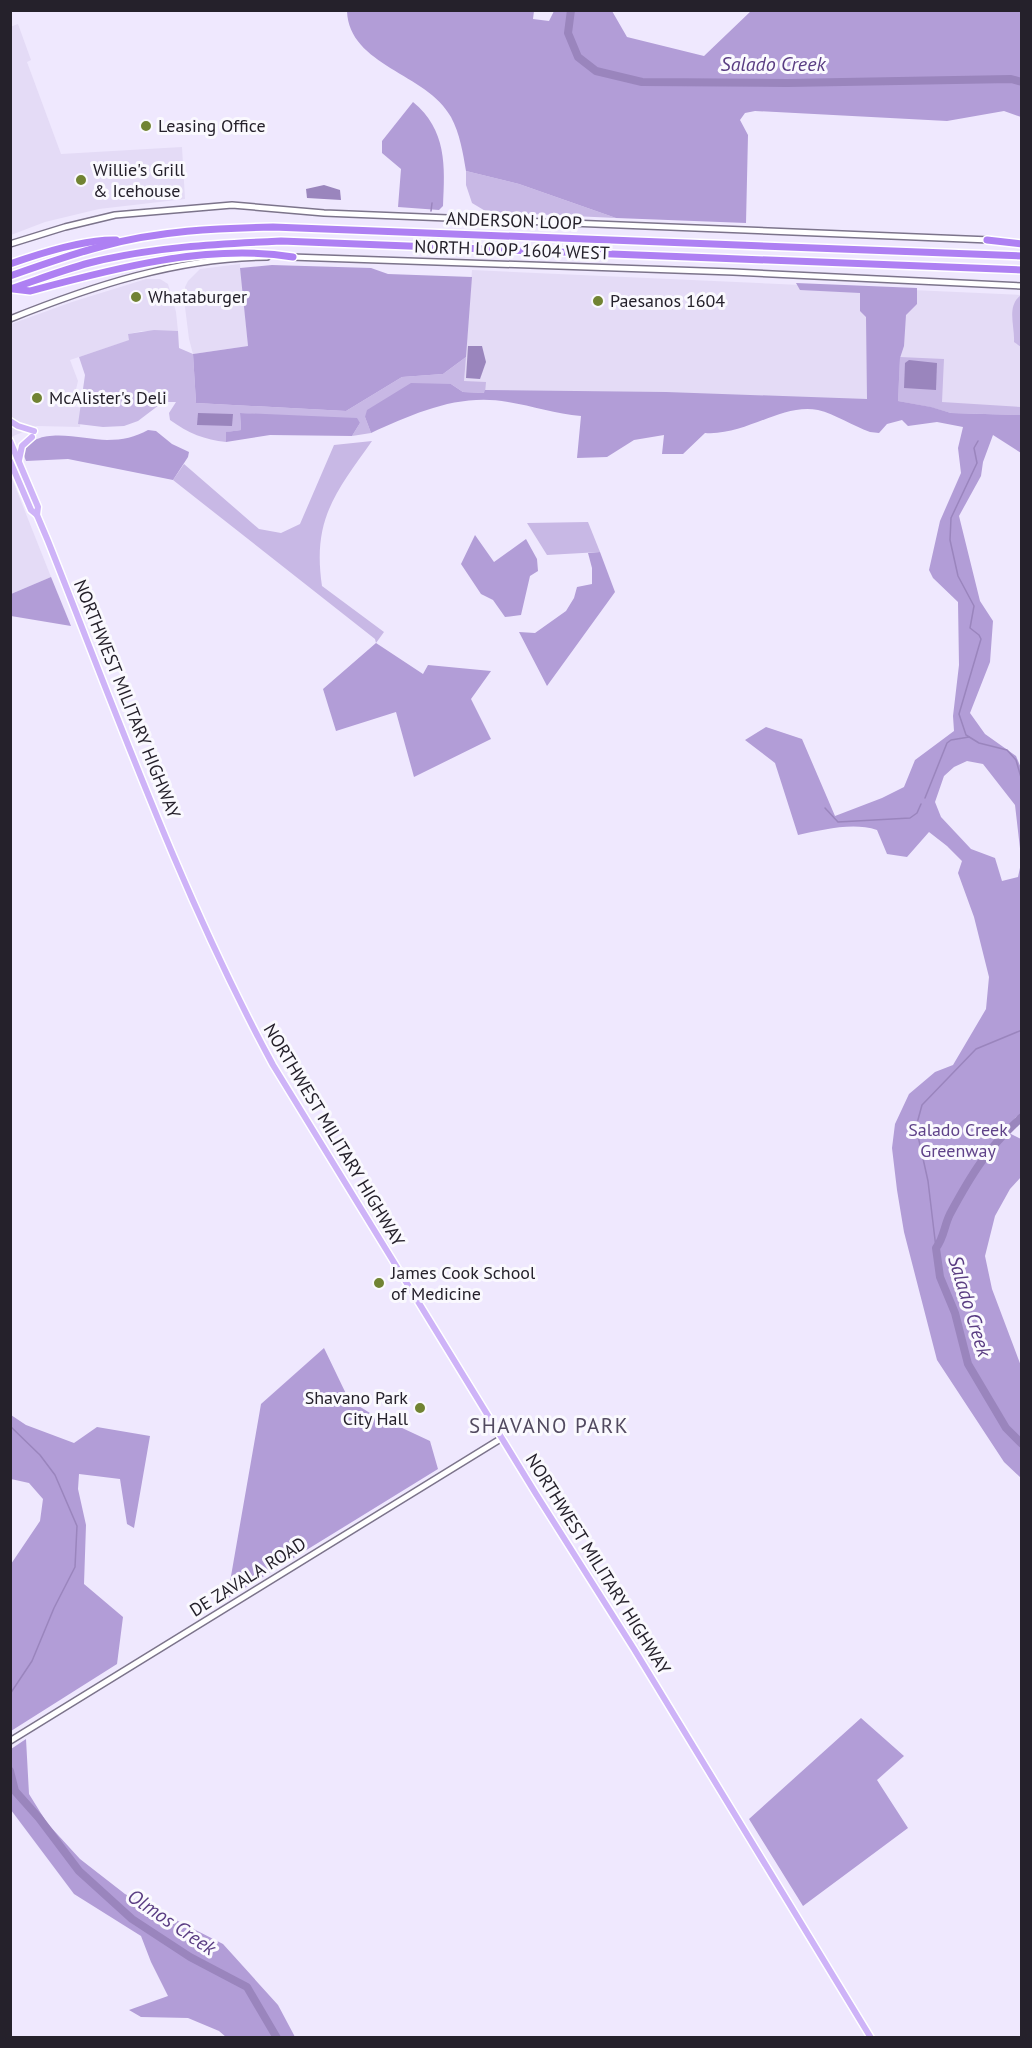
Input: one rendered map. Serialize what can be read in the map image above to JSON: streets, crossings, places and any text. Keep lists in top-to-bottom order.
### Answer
{
  "streets": {
    "highway": ["ANDERSON LOOP"],
    "main road": ["NORTH LOOP 1604 WEST", "NORTHWEST MILITARY HIGHWAY", "DE ZAVALA ROAD"]
  },
  "crossings": [
    ["NORTHWEST MILITARY HIGHWAY", "DE ZAVALA ROAD"]
  ],
  "districts": ["SHAVANO PARK"],
  "water": ["Salado Creek", "Olmos Creek"],
  "parks": ["Salado Creek Greenway"],
  "places": [
    "Leasing Office",
    "Willie's Grill & Icehouse",
    "Whataburger",
    "Paesanos 1604",
    "McAlister's Deli",
    "James Cook School of Medicine",
    "Shavano Park City Hall"
  ]
}
